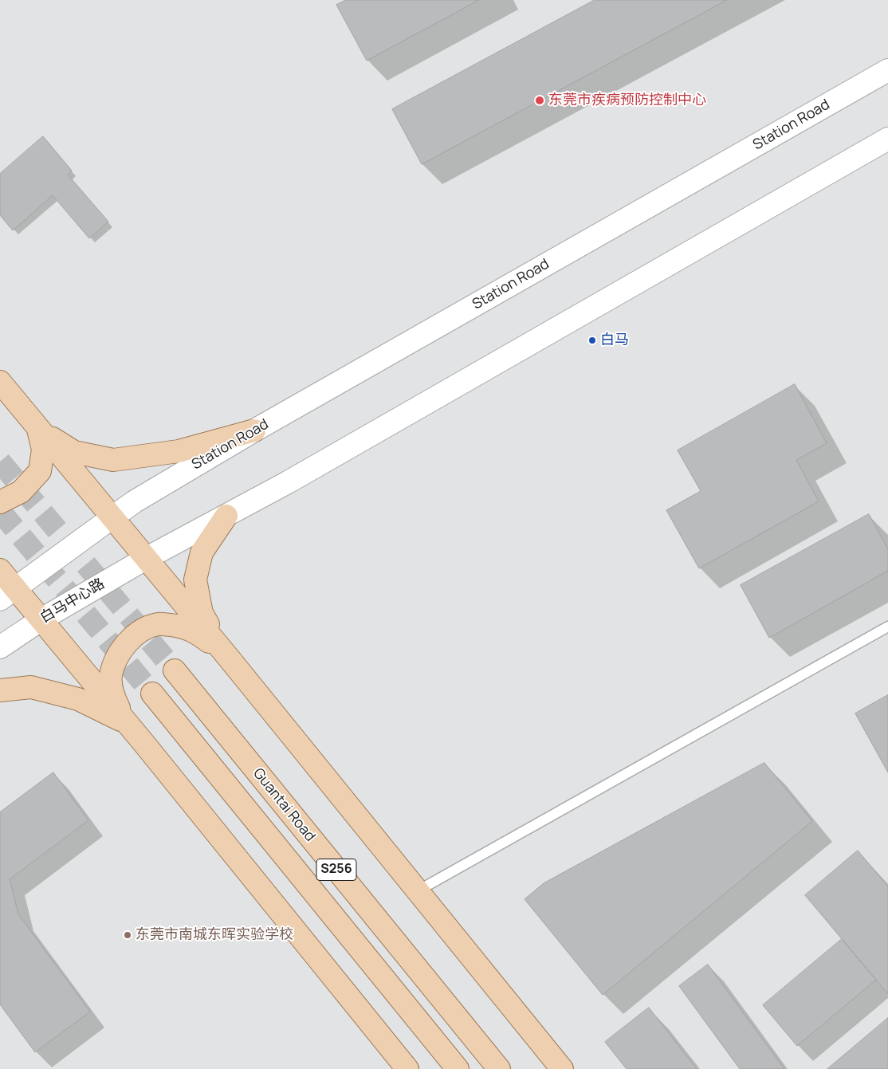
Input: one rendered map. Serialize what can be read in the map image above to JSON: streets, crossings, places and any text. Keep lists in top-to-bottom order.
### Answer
{
  "streets": {
    "main road": [
      "Station Road",
      "白马中心路",
      "Guantai Road",
      "S256"
    ]
  },
  "places": ["东莞市疾病预防控制中心", "白马", "东莞市南城东晖实验学校"]
}
